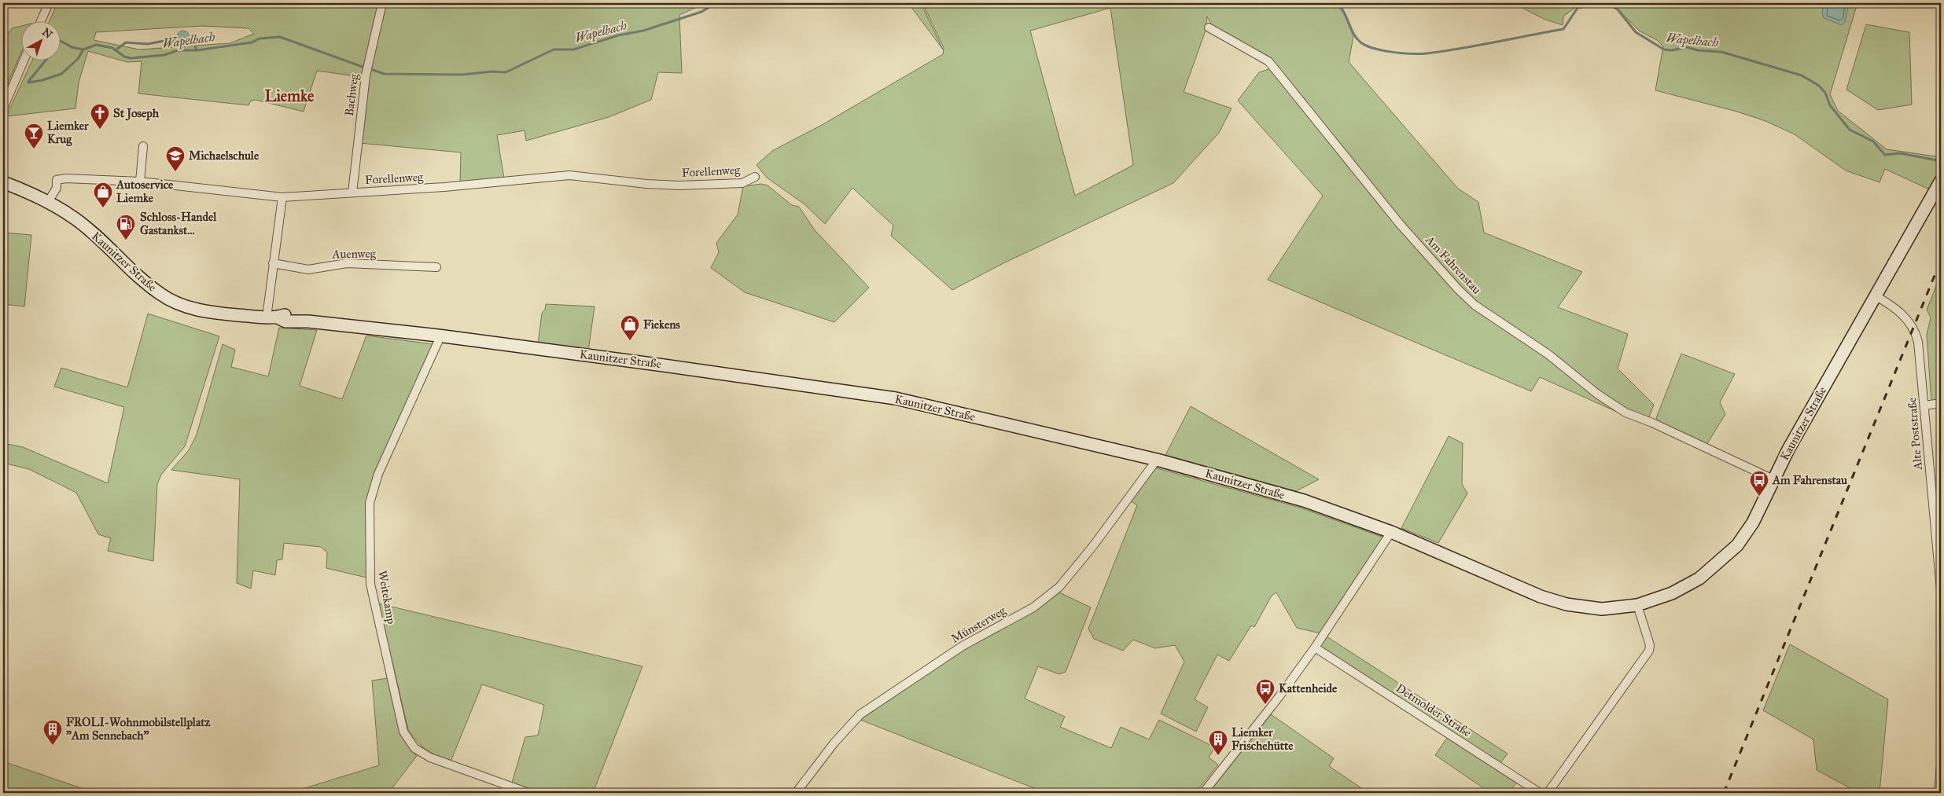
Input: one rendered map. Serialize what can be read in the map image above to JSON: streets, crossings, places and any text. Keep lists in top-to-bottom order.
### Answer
{
  "streets": {
    "street": [
      "Bachweg",
      "Forellenweg",
      "Auenweg",
      "Kaunitzer Straße",
      "Am Fahrenstau",
      "Alte Poststraße",
      "Weitekamp",
      "Münsterweg",
      "Detmolder Straße"
    ]
  },
  "crossings": [
    ["Bachweg", "Forellenweg"],
    ["Forellenweg", "Kaunitzer Straße"],
    ["Kaunitzer Straße", "Am Fahrenstau"],
    ["Kaunitzer Straße", "Alte Poststraße"],
    ["Kaunitzer Straße", "Weitekamp"],
    ["Kaunitzer Straße", "Münsterweg"]
  ],
  "districts": ["Liemke"],
  "water": ["Wapelbach"],
  "places": {
    "church": ["St Joseph"],
    "bar": ["Liemker Krug"],
    "school or university": ["Michaelschule"],
    "shop": ["Autoservice Liemke", "Fiekens"],
    "fuel station": ["Schloss-Handel Gastankst..."],
    "bus stop": ["Am Fahrenstau", "Kattenheide"],
    "building": ["FROLI-Wohnmobilstellplatz \"Am Sennebach\"", "Liemker Frischehütte"]
  },
  "north": "top right"
}
